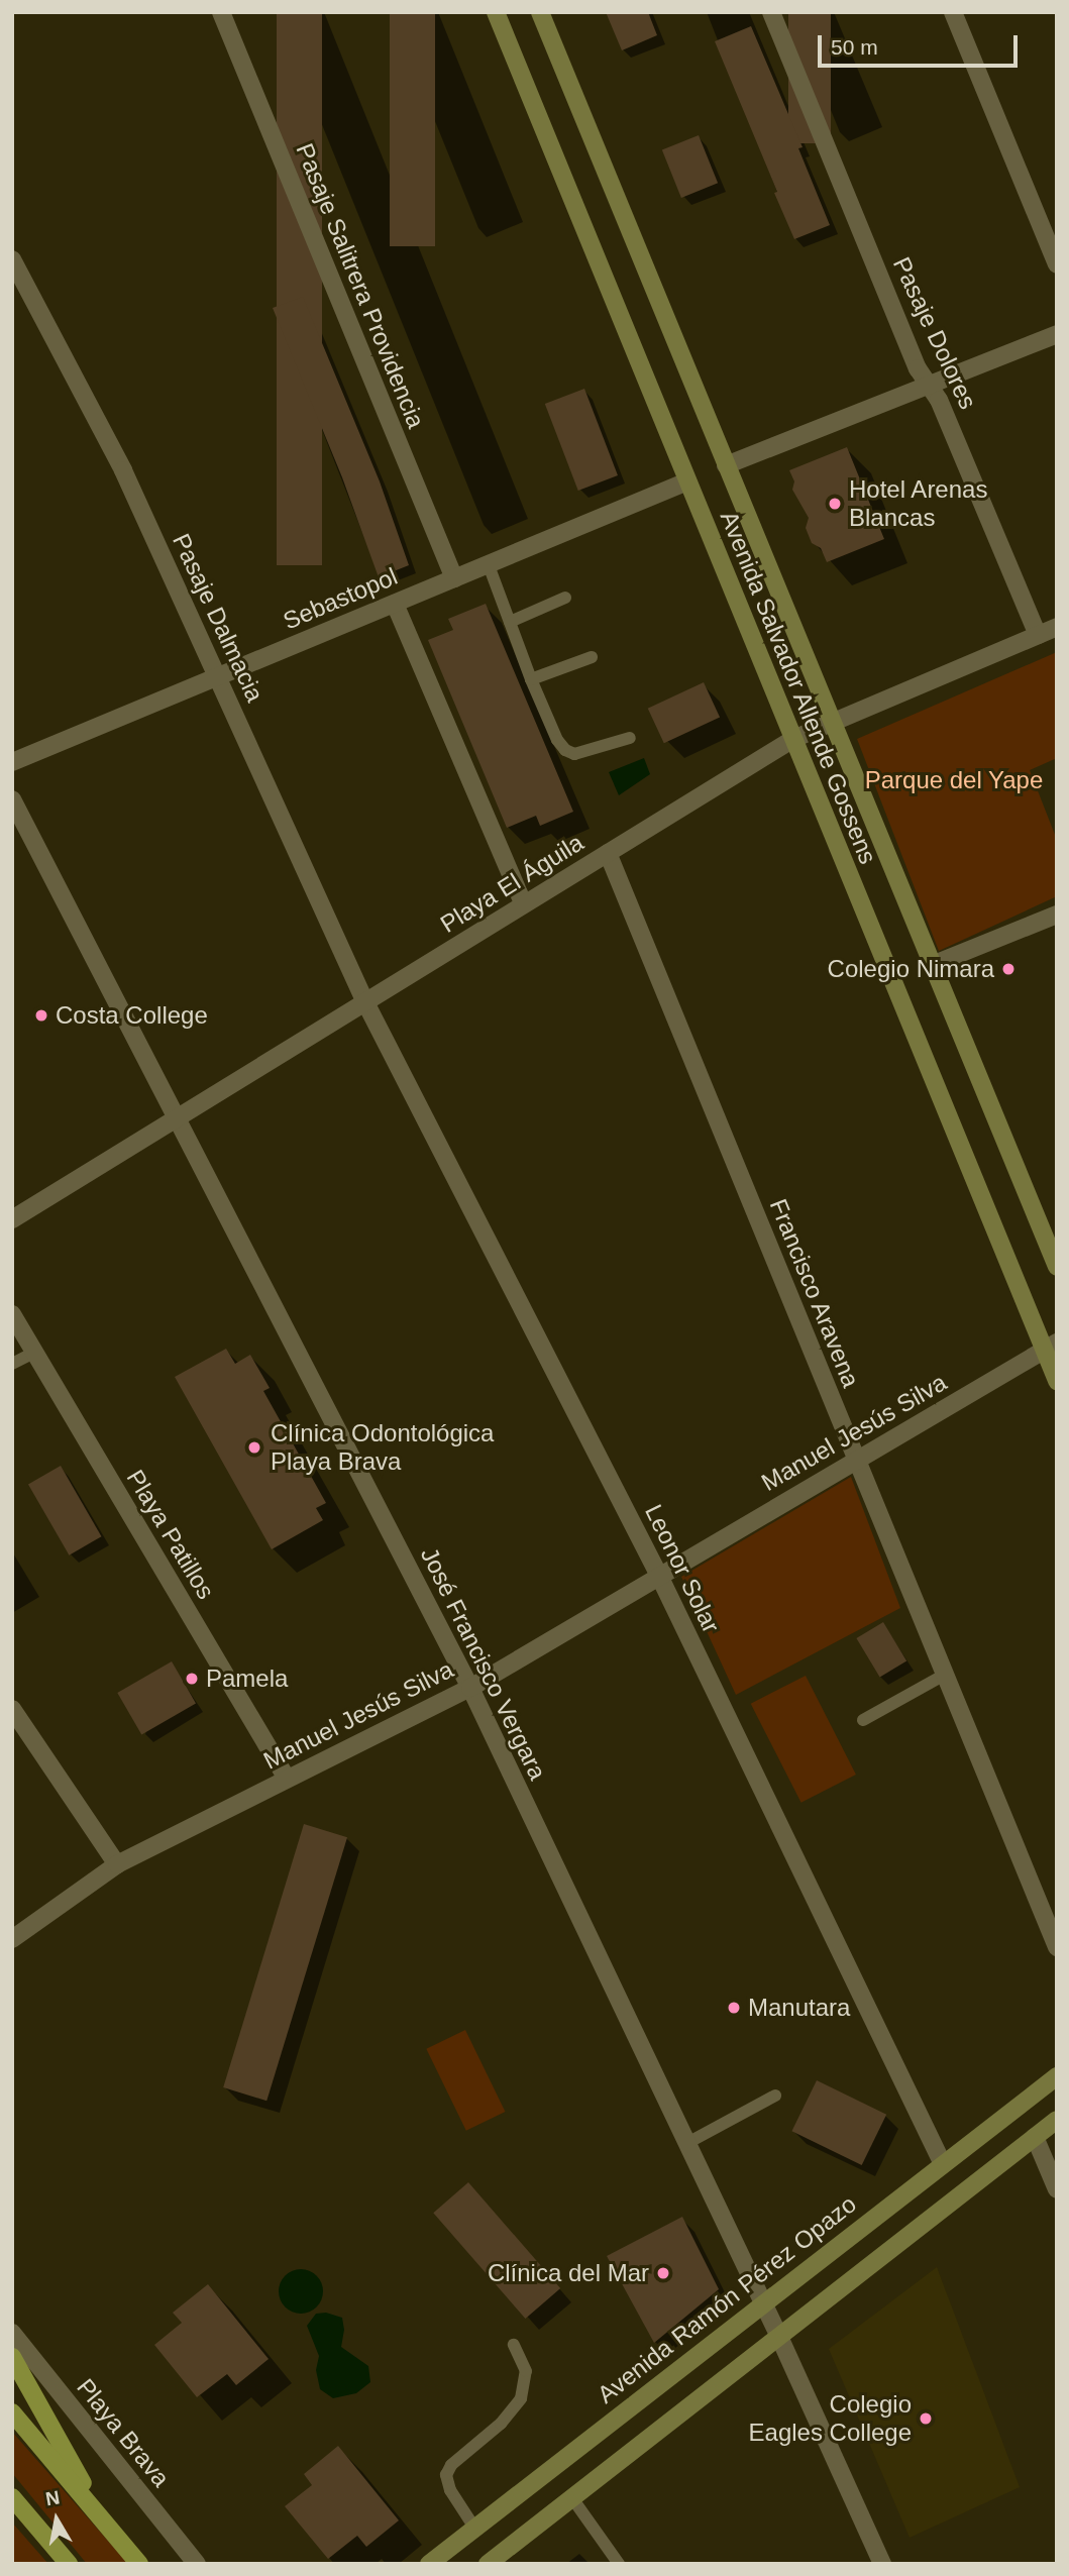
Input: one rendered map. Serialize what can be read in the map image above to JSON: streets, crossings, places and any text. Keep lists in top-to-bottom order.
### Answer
{
  "streets": {
    "main road": ["Avenida Salvador Allende Gossens", "Avenida Ramón Pérez Opazo"],
    "street": [
      "Pasaje Salitrera Providencia",
      "Pasaje Dolores",
      "Sebastopol",
      "Pasaje Dalmacia",
      "Playa El Águila",
      "Francisco Aravena",
      "Manuel Jesús Silva",
      "Playa Patillos",
      "Leonor Solar",
      "José Francisco Vergara",
      "Playa Brava"
    ]
  },
  "crossings": [
    ["Pasaje Salitrera Providencia", "Sebastopol"],
    ["Pasaje Dolores", "Playa El Águila"],
    ["Sebastopol", "Pasaje Dalmacia"],
    ["Sebastopol", "Avenida Salvador Allende Gossens"],
    ["Pasaje Dalmacia", "Playa El Águila"],
    ["Pasaje Dalmacia", "Leonor Solar"],
    ["Avenida Salvador Allende Gossens", "Playa El Águila"],
    ["Avenida Salvador Allende Gossens", "Manuel Jesús Silva"],
    ["Playa El Águila", "Francisco Aravena"],
    ["Playa El Águila", "Leonor Solar"],
    ["Playa El Águila", "José Francisco Vergara"],
    ["Francisco Aravena", "Manuel Jesús Silva"],
    ["Manuel Jesús Silva", "Playa Patillos"],
    ["Manuel Jesús Silva", "Leonor Solar"],
    ["Manuel Jesús Silva", "José Francisco Vergara"],
    ["Leonor Solar", "Avenida Ramón Pérez Opazo"],
    ["José Francisco Vergara", "Avenida Ramón Pérez Opazo"]
  ],
  "parks": ["Parque del Yape"],
  "places": [
    "Hotel Arenas Blancas",
    "Colegio Nimara",
    "Costa College",
    "Clínica Odontológica Playa Brava",
    "Pamela",
    "Manutara",
    "Clínica del Mar",
    "Colegio Eagles College"
  ],
  "scale_bar": "50 m",
  "north": "top"
}
